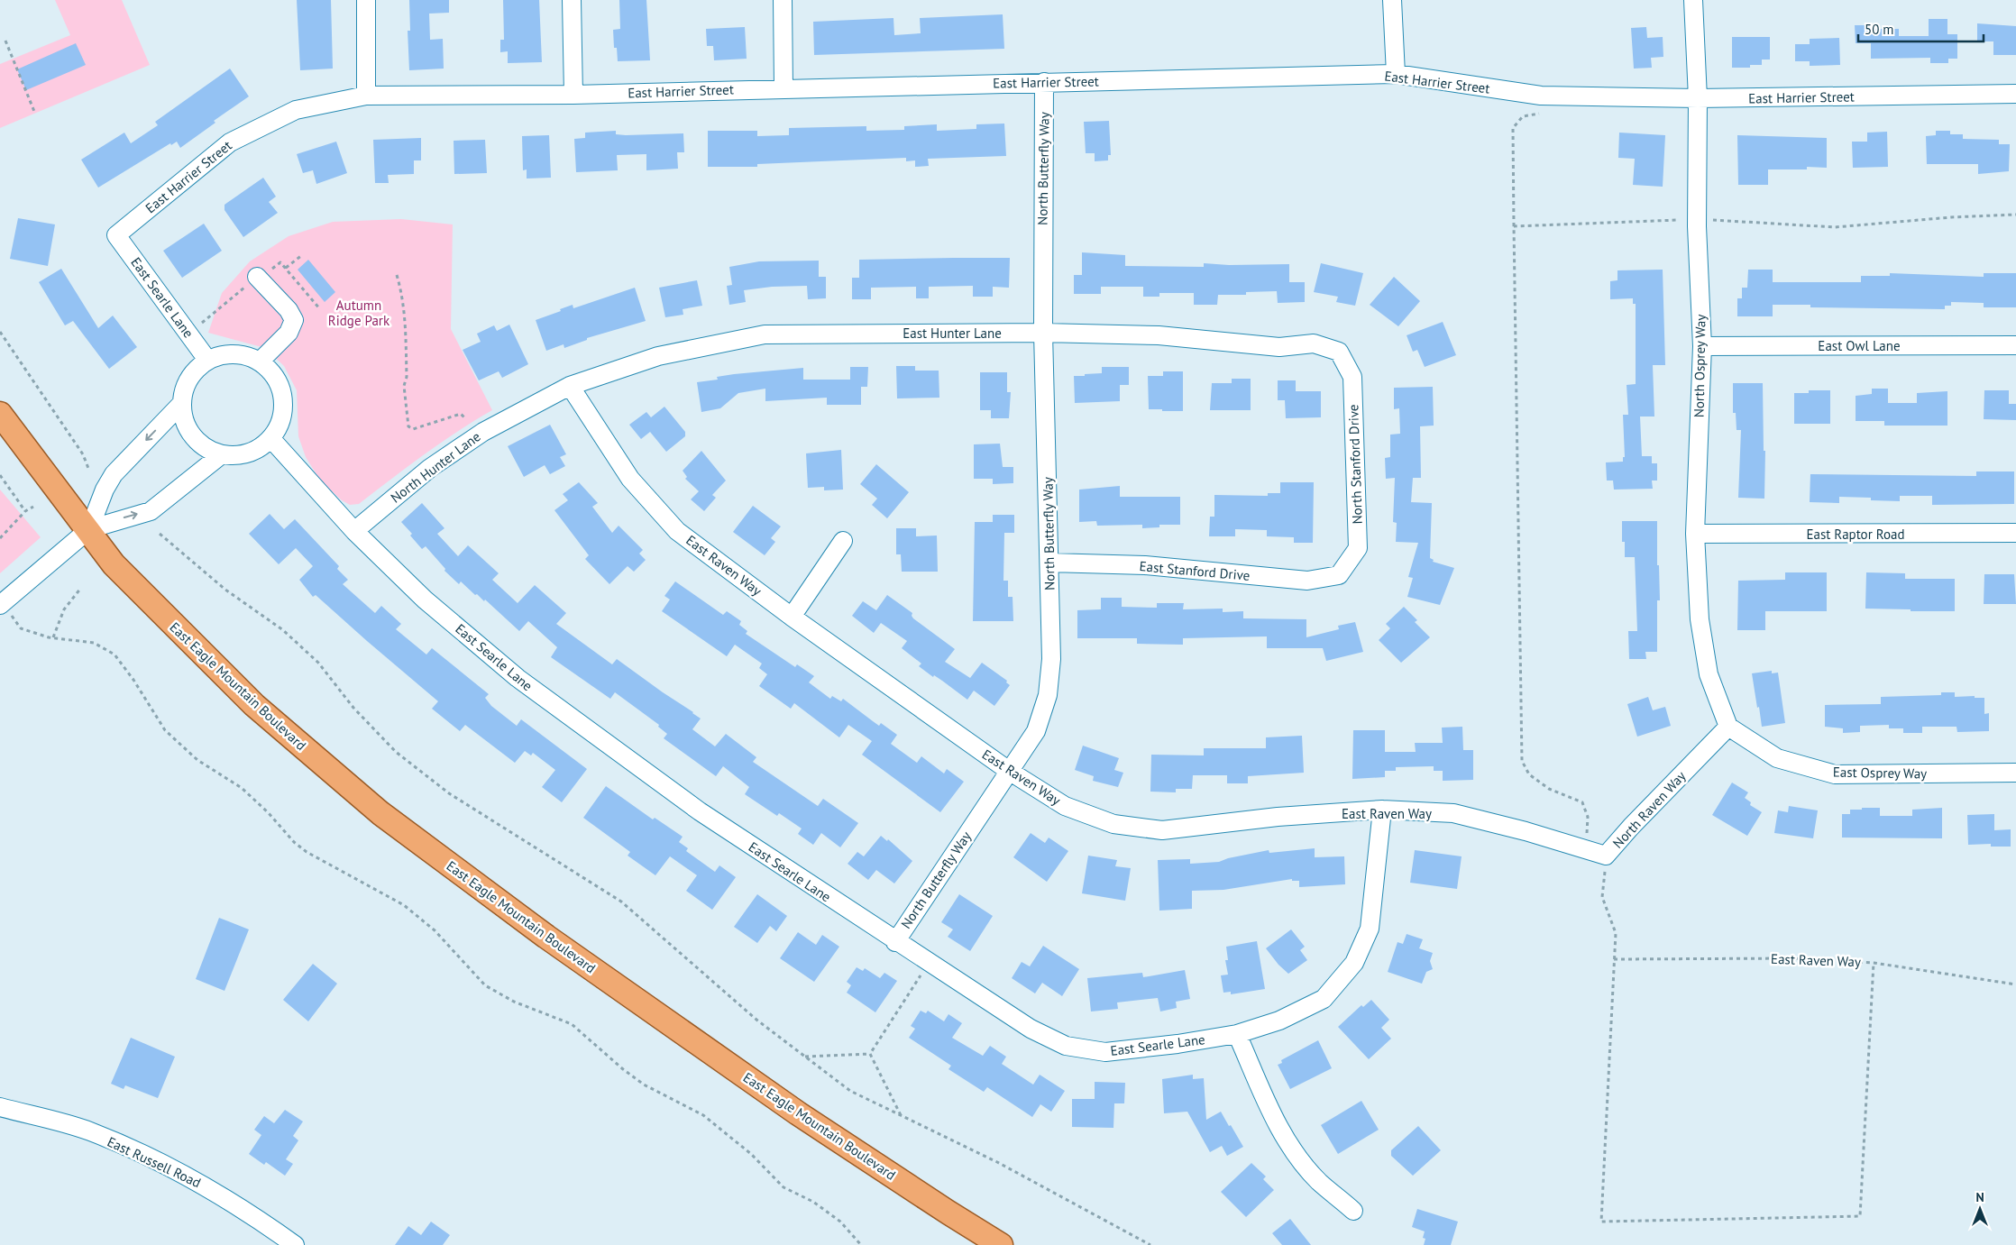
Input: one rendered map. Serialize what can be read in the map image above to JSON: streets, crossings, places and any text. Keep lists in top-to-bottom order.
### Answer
{
  "streets": {
    "main road": ["East Eagle Mountain Boulevard"],
    "street": [
      "East Harrier Street",
      "North Butterfly Way",
      "East Searle Lane",
      "East Hunter Lane",
      "East Owl Lane",
      "North Osprey Way",
      "North Stanford Drive",
      "North Hunter Lane",
      "East Raptor Road",
      "East Raven Way",
      "East Stanford Drive",
      "East Osprey Way",
      "North Raven Way",
      "East Russell Road"
    ]
  },
  "crossings": [
    ["East Harrier Street", "North Butterfly Way"],
    ["East Harrier Street", "East Searle Lane"],
    ["East Harrier Street", "North Osprey Way"],
    ["North Butterfly Way", "East Searle Lane"],
    ["North Butterfly Way", "East Hunter Lane"],
    ["North Butterfly Way", "East Raven Way"],
    ["North Butterfly Way", "East Stanford Drive"],
    ["East Searle Lane", "North Hunter Lane"],
    ["East Searle Lane", "East Raven Way"],
    ["East Hunter Lane", "North Stanford Drive"],
    ["East Hunter Lane", "North Hunter Lane"],
    ["East Hunter Lane", "East Raven Way"],
    ["East Owl Lane", "North Osprey Way"],
    ["North Osprey Way", "East Raptor Road"],
    ["North Osprey Way", "East Osprey Way"],
    ["North Osprey Way", "North Raven Way"],
    ["North Stanford Drive", "East Stanford Drive"],
    ["North Hunter Lane", "East Raven Way"],
    ["East Raven Way", "North Raven Way"],
    ["East Osprey Way", "North Raven Way"]
  ],
  "parks": ["Autumn Ridge Park"],
  "scale_bar": "50 m",
  "north": "top"
}
